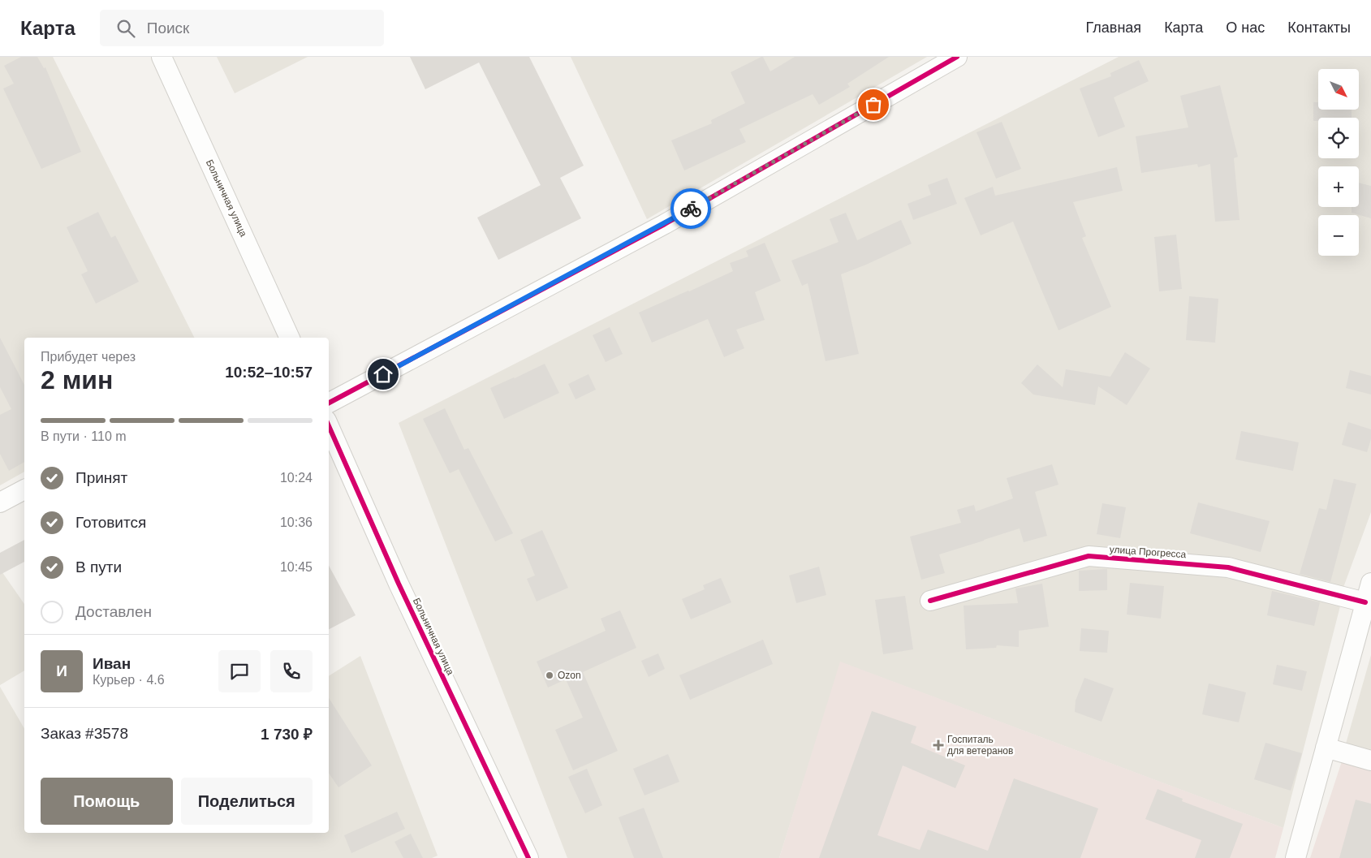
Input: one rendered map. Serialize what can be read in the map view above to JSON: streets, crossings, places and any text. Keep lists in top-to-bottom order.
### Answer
{
  "streets": {
    "street": ["Больничная улица", "улица Прогресса"]
  },
  "places": {
    "other": ["Ozon"],
    "health": ["Госпиталь для ветеранов"]
  },
  "north": "bottom right",
  "page": {
    "header": "Карта",
    "search": "Поиск",
    "nav": [
      "Главная",
      "Карта",
      "О нас",
      "Контакты"
    ],
    "map_buttons": ["+", "−"],
    "heading": ["2 мин", "Прибудет через", "10:52–10:57"],
    "panel": [
      "Иван",
      "Курьер · 4.6",
      "Заказ #3578",
      "1 730 ₽"
    ],
    "bar": "В пути · 110 m",
    "list": [
      ["Принят", "10:24"],
      ["Готовится", "10:36"],
      ["В пути", "10:45"],
      "Доставлен"
    ],
    "round": "И",
    "buttons": ["Помощь", "Поделиться"]
  }
}
